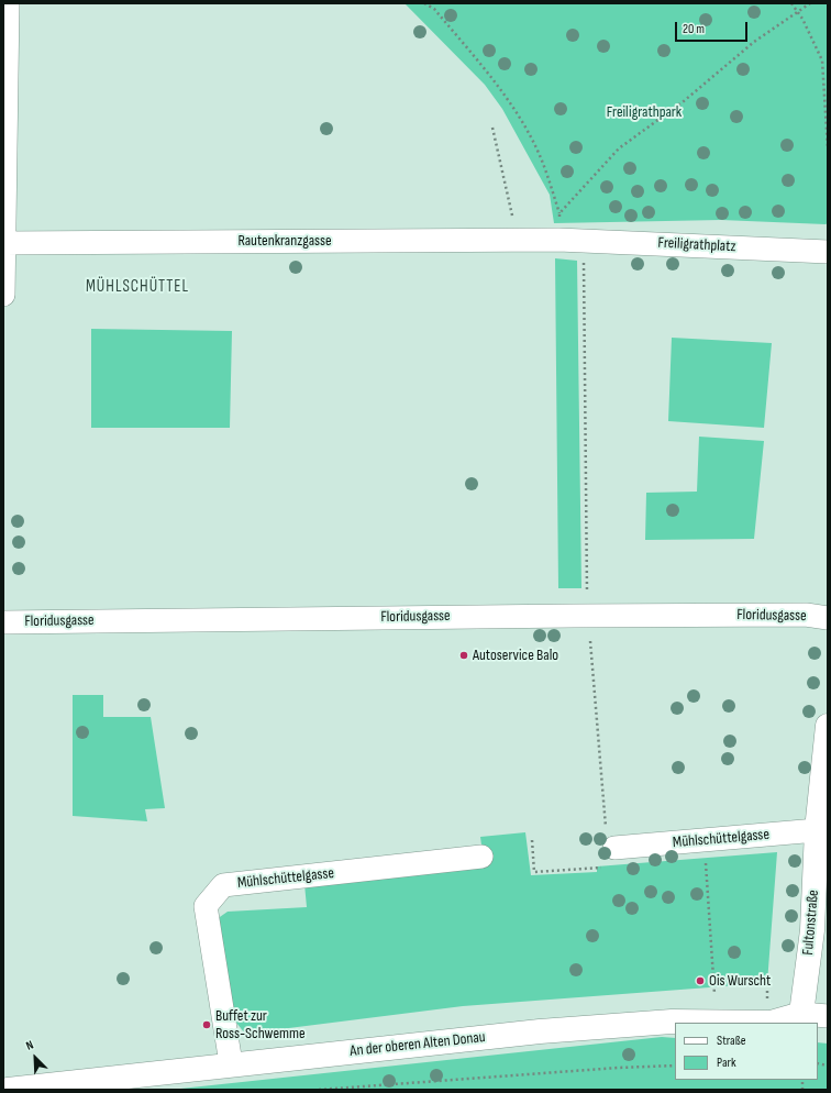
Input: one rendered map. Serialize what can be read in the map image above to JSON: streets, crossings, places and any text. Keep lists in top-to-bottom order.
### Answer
{
  "streets": {
    "street": [
      "Rautenkranzgasse",
      "Freiligrathplatz",
      "Floridusgasse",
      "Mühlschüttelgasse",
      "Fultonstraße",
      "An der oberen Alten Donau"
    ]
  },
  "crossings": [
    ["Rautenkranzgasse", "Freiligrathplatz"],
    ["Mühlschüttelgasse", "Fultonstraße"],
    ["Mühlschüttelgasse", "An der oberen Alten Donau"],
    ["Fultonstraße", "An der oberen Alten Donau"]
  ],
  "districts": ["MÜHLSCHÜTTEL"],
  "parks": ["Freiligrathpark"],
  "places": ["Autoservice Balo", "Ois Wurscht", "Buffet zur Ross-Schwemme"],
  "legend": ["Straße", "Park"],
  "scale_bar": "20 m",
  "north": "top left"
}
